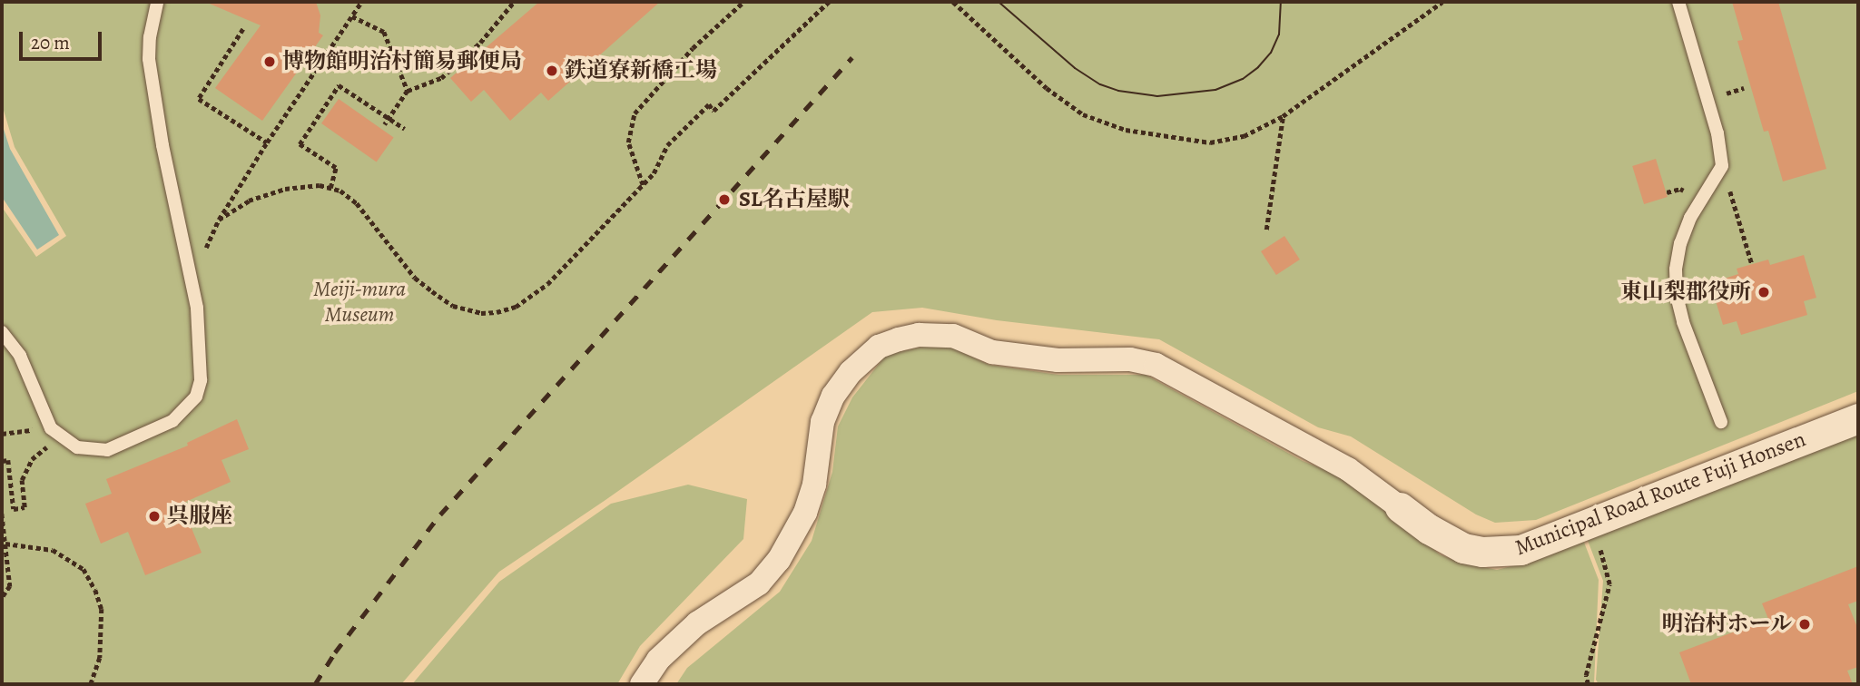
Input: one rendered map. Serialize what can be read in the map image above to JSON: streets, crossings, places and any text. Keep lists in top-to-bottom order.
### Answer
{
  "streets": {
    "street": ["Municipal Road Route Fuji Honsen"]
  },
  "parks": ["Meiji-mura Museum"],
  "places": [
    "博物館明治村簡易郵便局",
    "鉄道寮新橋工場",
    "SL名古屋駅",
    "東山梨郡役所",
    "呉服座",
    "明治村ホール"
  ],
  "scale_bar": "20 m"
}
